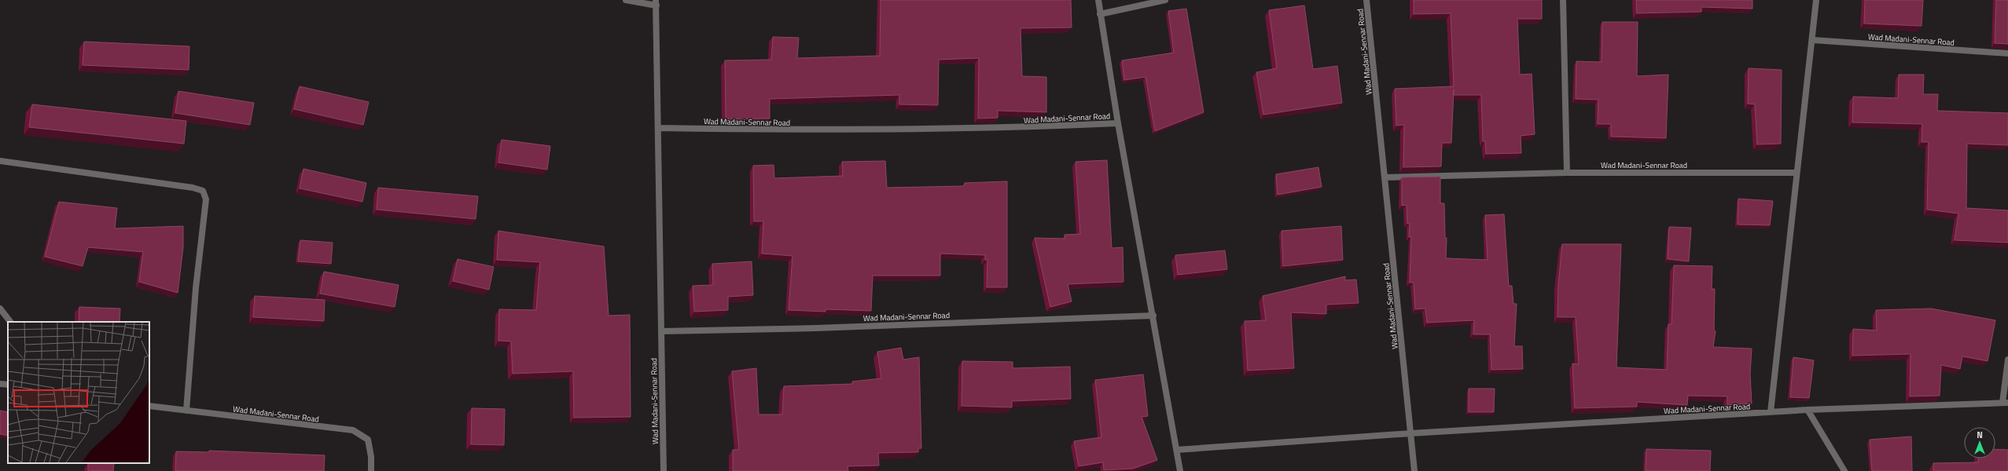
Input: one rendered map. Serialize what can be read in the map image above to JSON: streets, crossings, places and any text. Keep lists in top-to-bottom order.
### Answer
{
  "streets": {
    "street": ["Wad Madani-Sennar Road"]
  },
  "north": "top"
}
